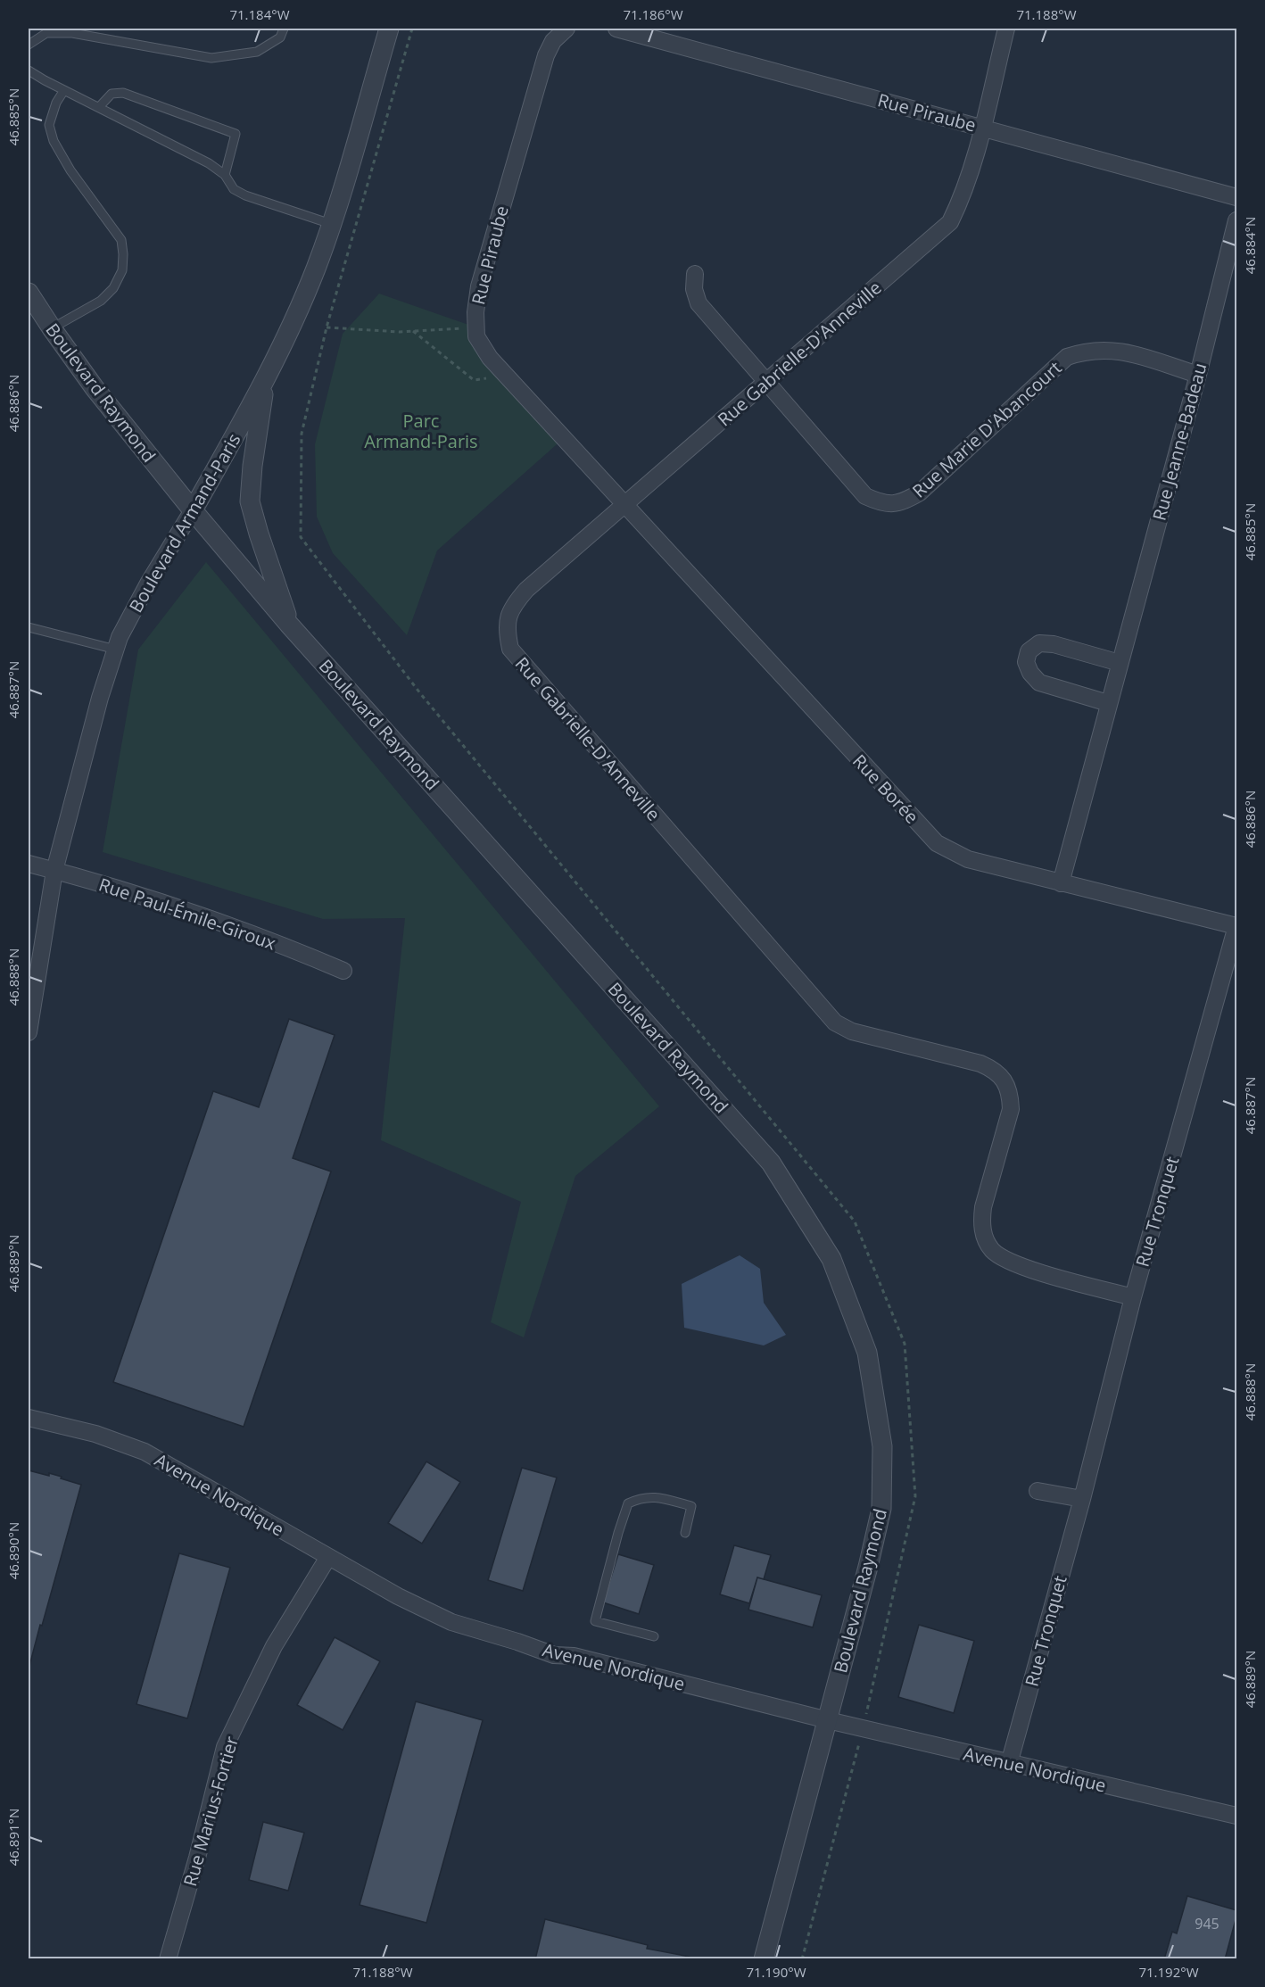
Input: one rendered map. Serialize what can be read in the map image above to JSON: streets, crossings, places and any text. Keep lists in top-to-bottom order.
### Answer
{
  "streets": {
    "street": [
      "Rue Piraube",
      "Rue Gabrielle-D'Anneville",
      "Boulevard Raymond",
      "Rue Marie D'Abancourt",
      "Rue Jeanne-Badeau",
      "Boulevard Armand-Paris",
      "Rue Borée",
      "Rue Paul-Émile-Giroux",
      "Rue Tronquet",
      "Avenue Nordique",
      "Rue Marius-Fortier"
    ]
  },
  "crossings": [
    ["Rue Piraube", "Rue Gabrielle-D'Anneville"],
    ["Rue Piraube", "Rue Borée"],
    ["Rue Gabrielle-D'Anneville", "Rue Marie D'Abancourt"],
    ["Rue Gabrielle-D'Anneville", "Rue Borée"],
    ["Rue Gabrielle-D'Anneville", "Rue Tronquet"],
    ["Boulevard Raymond", "Boulevard Armand-Paris"],
    ["Boulevard Raymond", "Avenue Nordique"],
    ["Rue Marie D'Abancourt", "Rue Jeanne-Badeau"],
    ["Rue Jeanne-Badeau", "Rue Borée"],
    ["Boulevard Armand-Paris", "Rue Paul-Émile-Giroux"],
    ["Rue Borée", "Rue Tronquet"],
    ["Rue Tronquet", "Avenue Nordique"],
    ["Avenue Nordique", "Rue Marius-Fortier"]
  ],
  "parks": ["Parc Armand-Paris"],
  "house_numbers": ["945"],
  "coordinates": [
    "71.184°W",
    "71.186°W",
    "71.188°W",
    "46.885°N",
    "46.884°N",
    "46.886°N",
    "46.887°N",
    "46.888°N",
    "46.889°N",
    "46.890°N",
    "46.891°N",
    "71.190°W",
    "71.192°W"
  ]
}
